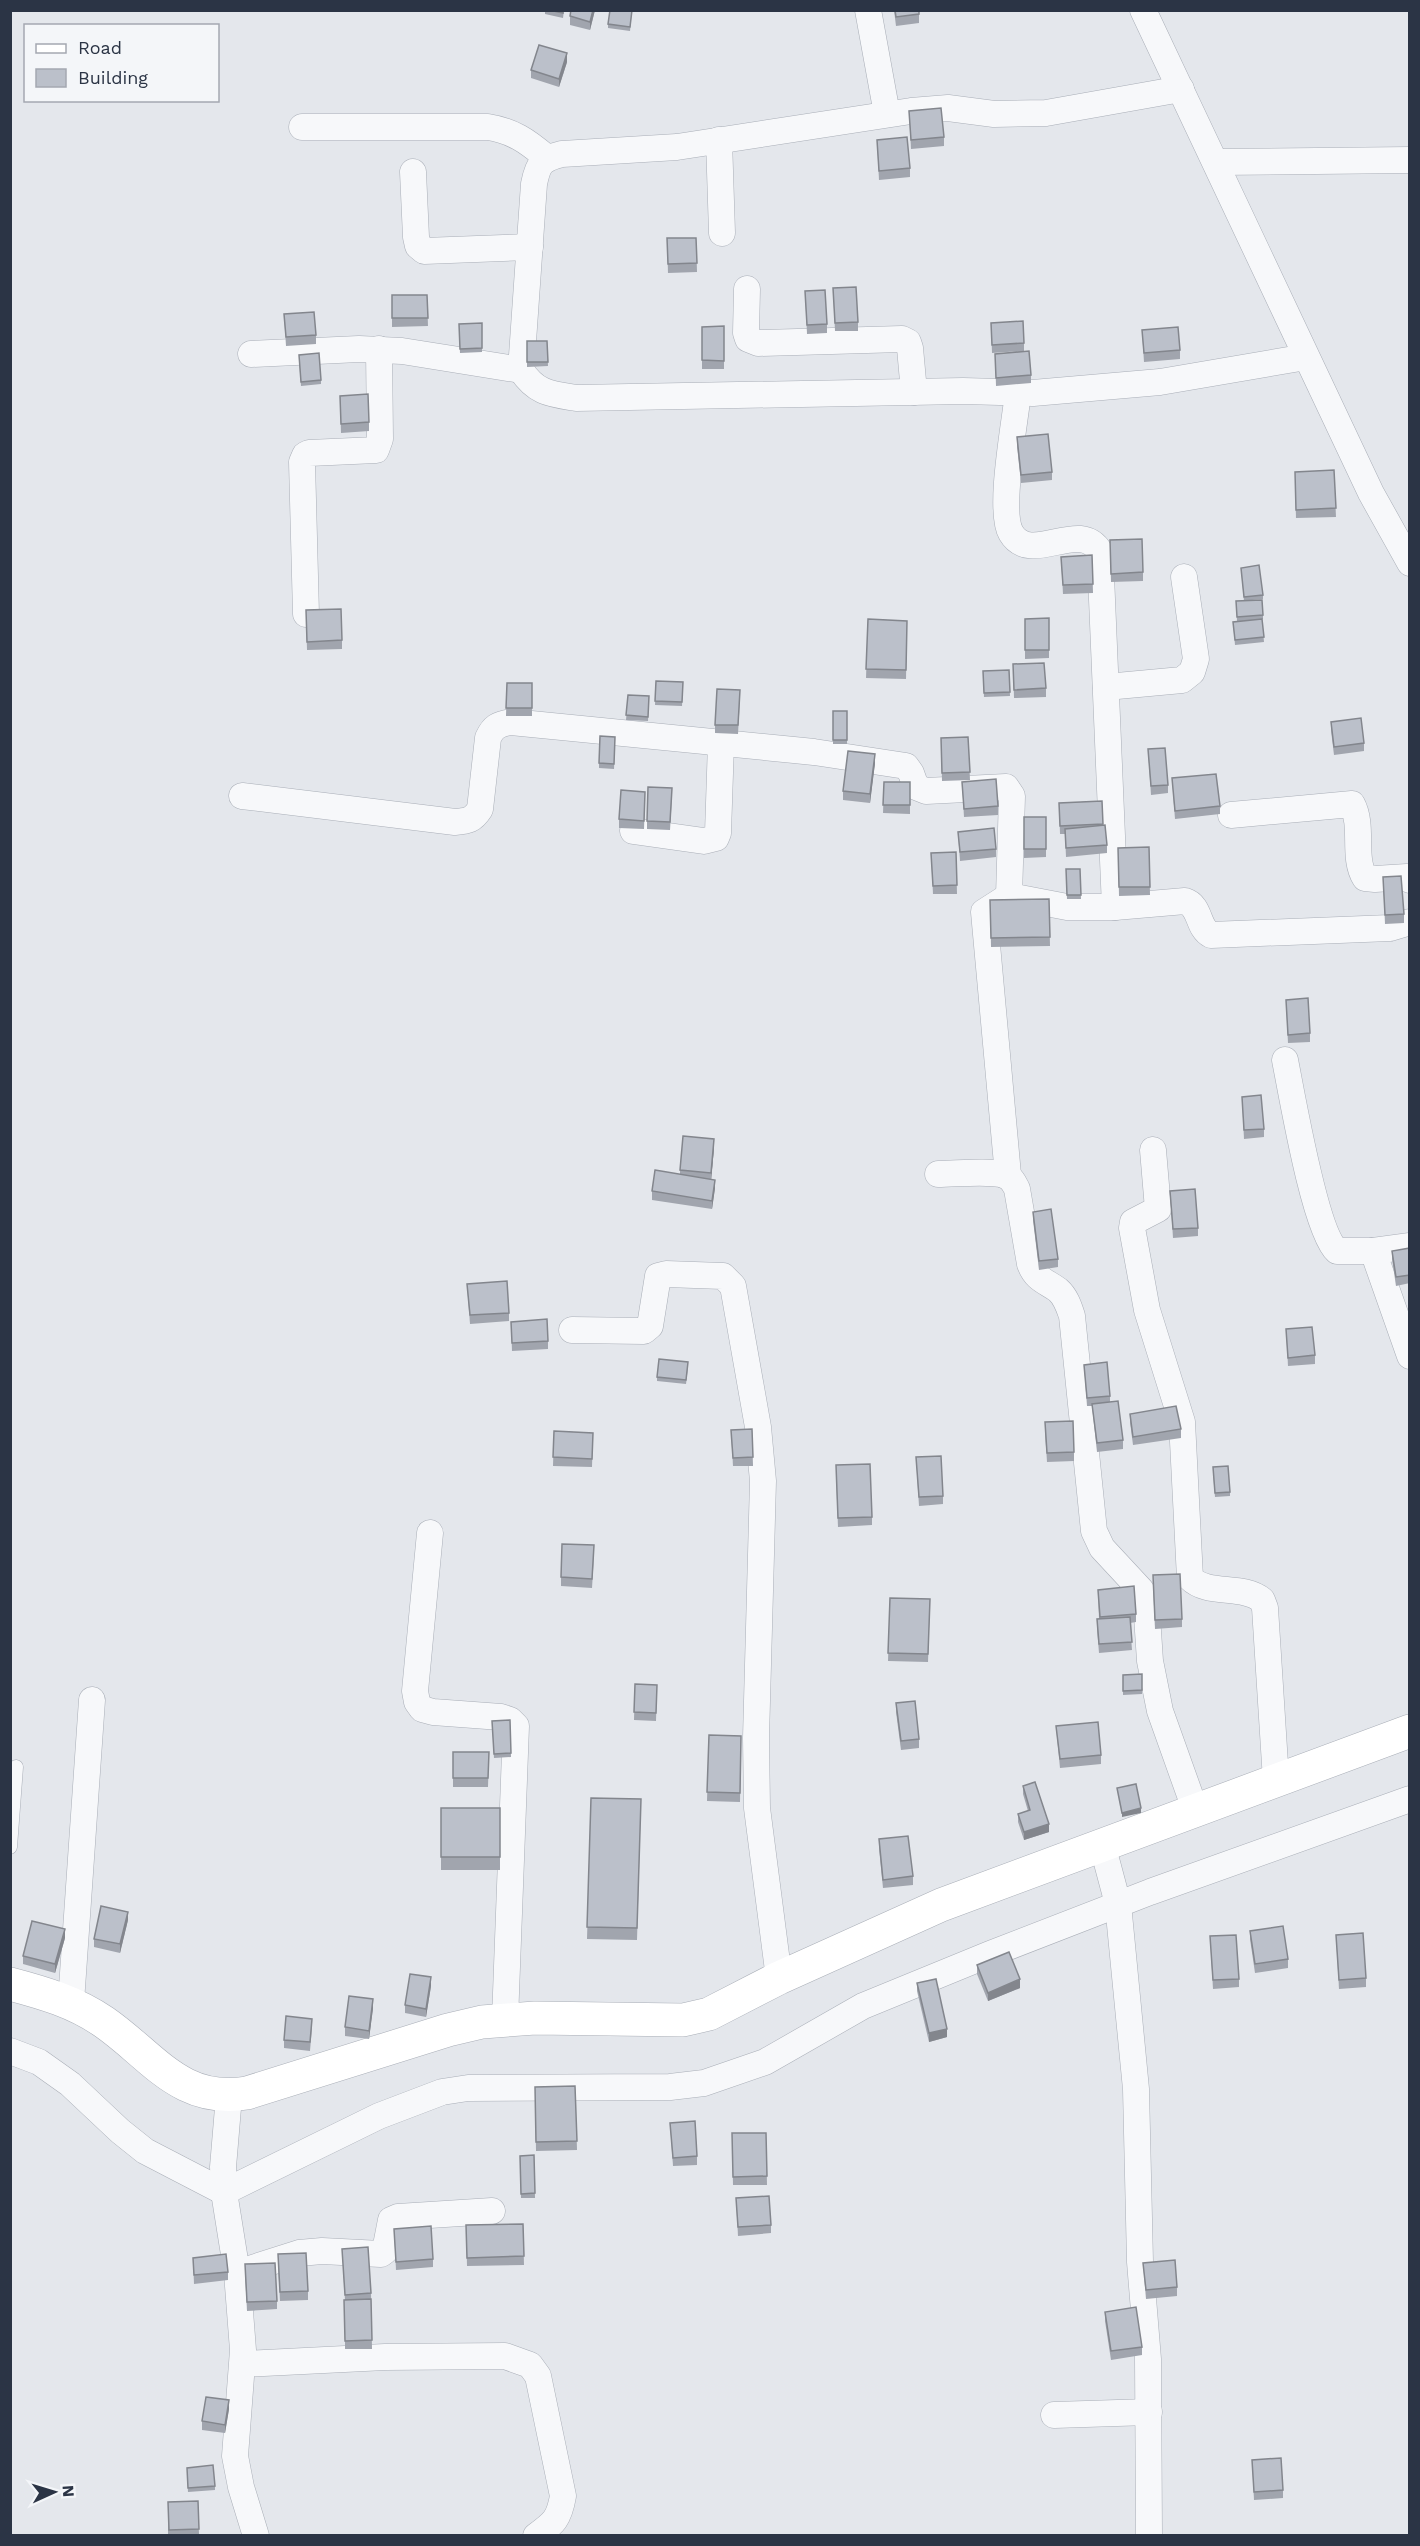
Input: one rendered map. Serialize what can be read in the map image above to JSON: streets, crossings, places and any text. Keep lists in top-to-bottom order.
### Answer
{
  "legend": ["Road", "Building"],
  "north": "right"
}
